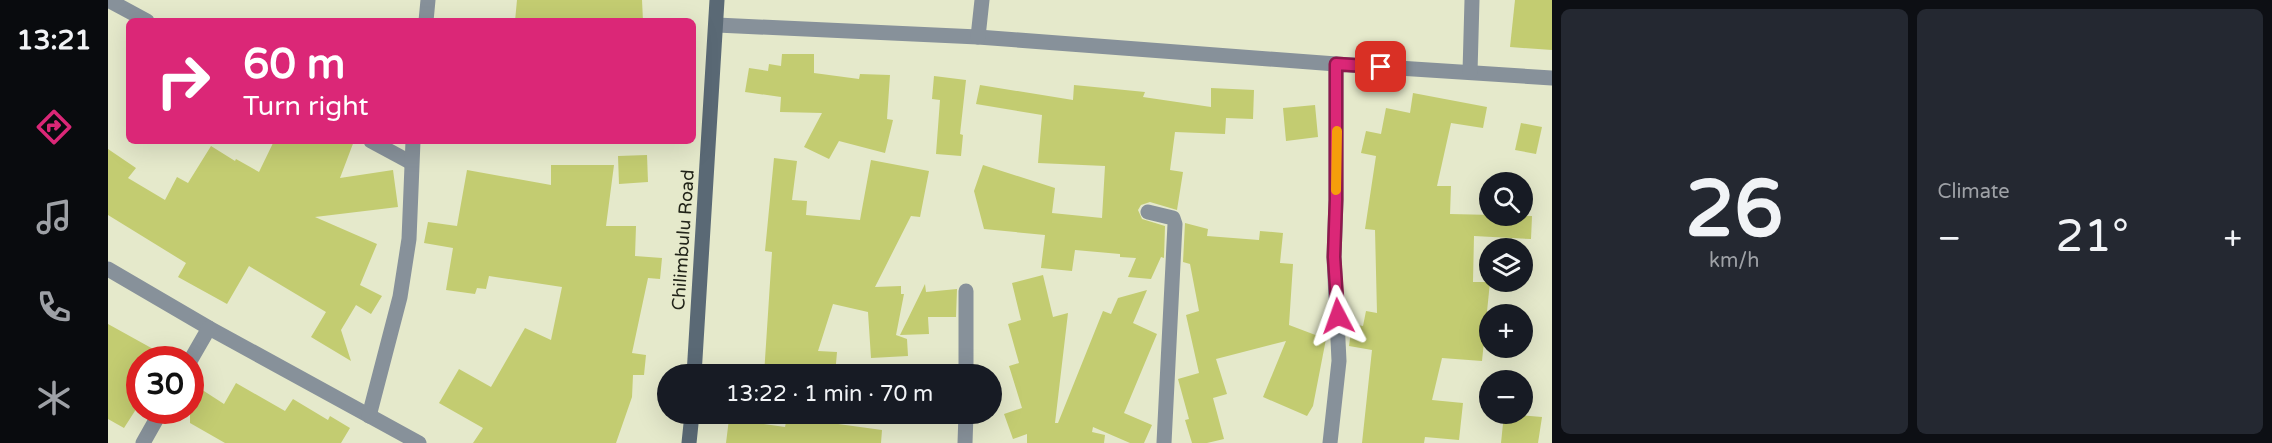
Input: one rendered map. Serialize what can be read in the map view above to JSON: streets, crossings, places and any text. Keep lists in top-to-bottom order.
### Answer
{
  "streets": {
    "main road": ["Chilimbulu Road"]
  },
  "page": {
    "tabs": "13:21",
    "tile": [
      ["26", "km/h"],
      "Climate"
    ],
    "turn": ["60 m", "Turn right"],
    "map_buttons": ["+", "−"],
    "heat": ["−", "21°", "+"],
    "limit": "30",
    "trip": "13:22 · 1 min · 70 m"
  }
}
